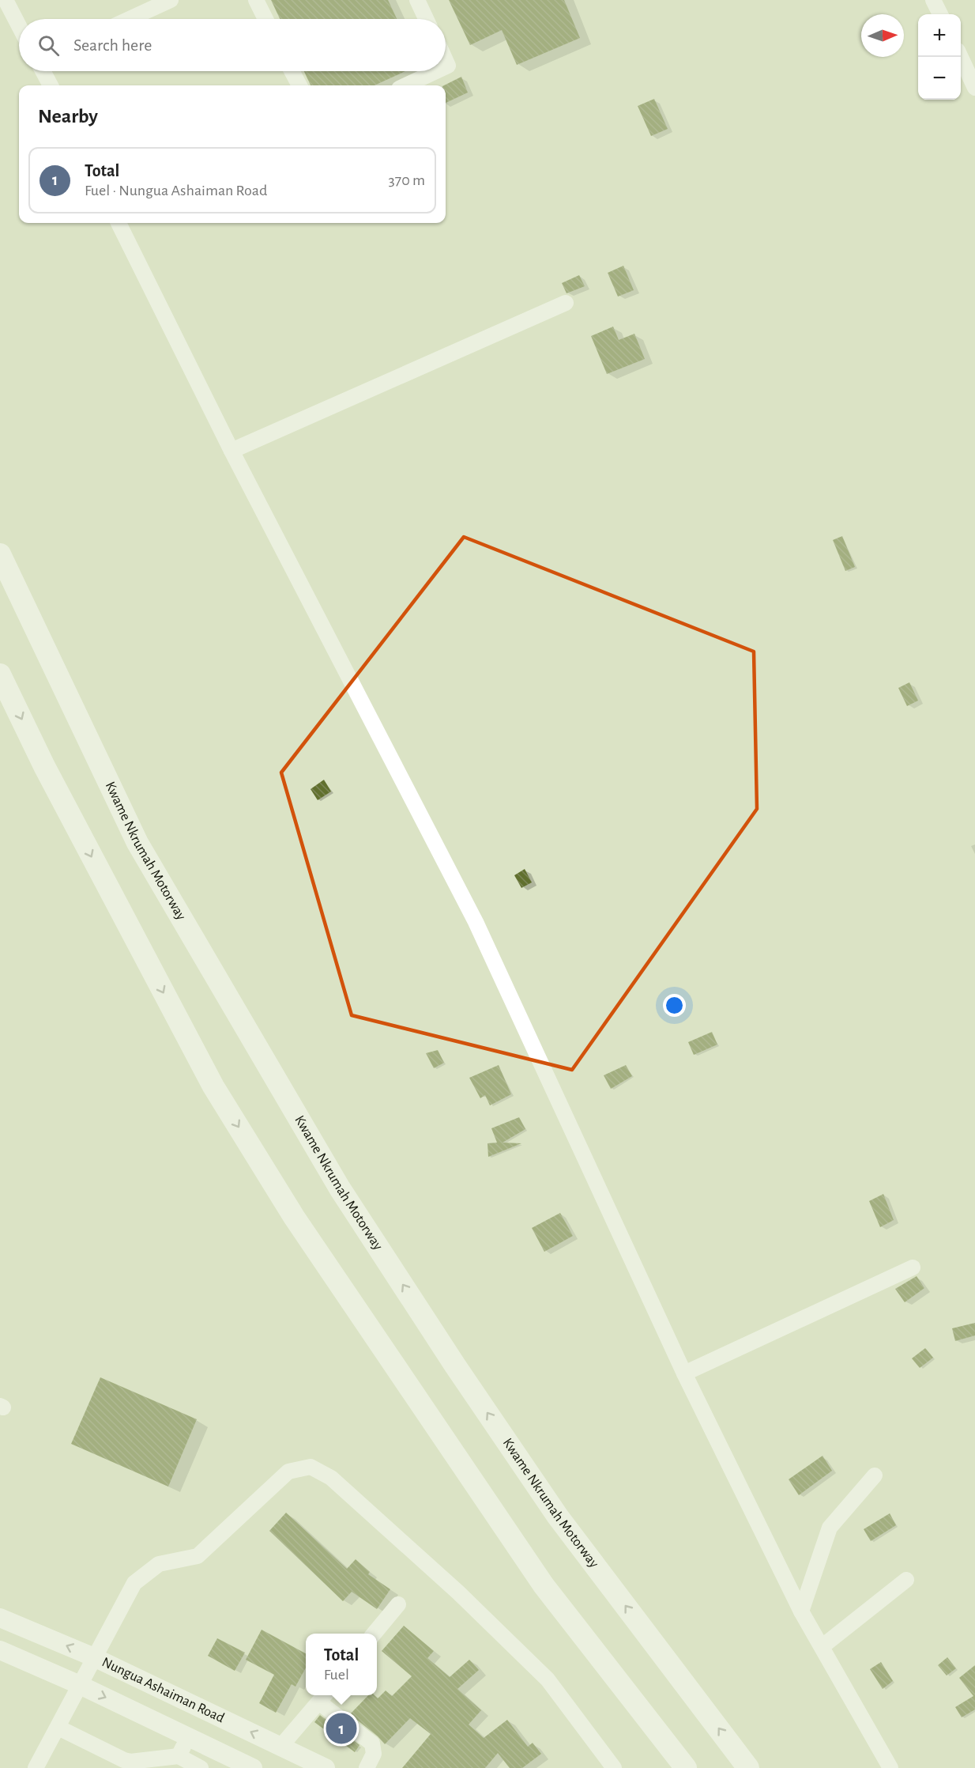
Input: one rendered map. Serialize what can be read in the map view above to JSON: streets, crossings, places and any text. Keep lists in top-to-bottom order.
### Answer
{
  "streets": {
    "highway": ["Kwame Nkrumah Motorway"],
    "main road": ["Nungua Ashaiman Road"]
  },
  "north": "right",
  "page": {
    "map_buttons": ["+", "−"],
    "search": "Search here",
    "heading": "Nearby",
    "list": [
      {
        "mark": "1",
        "name": "Total",
        "note": "Fuel · Nungua Ashaiman Road",
        "value": "370 m"
      }
    ],
    "popup": ["Total", "Fuel"],
    "pins": "1"
  }
}
